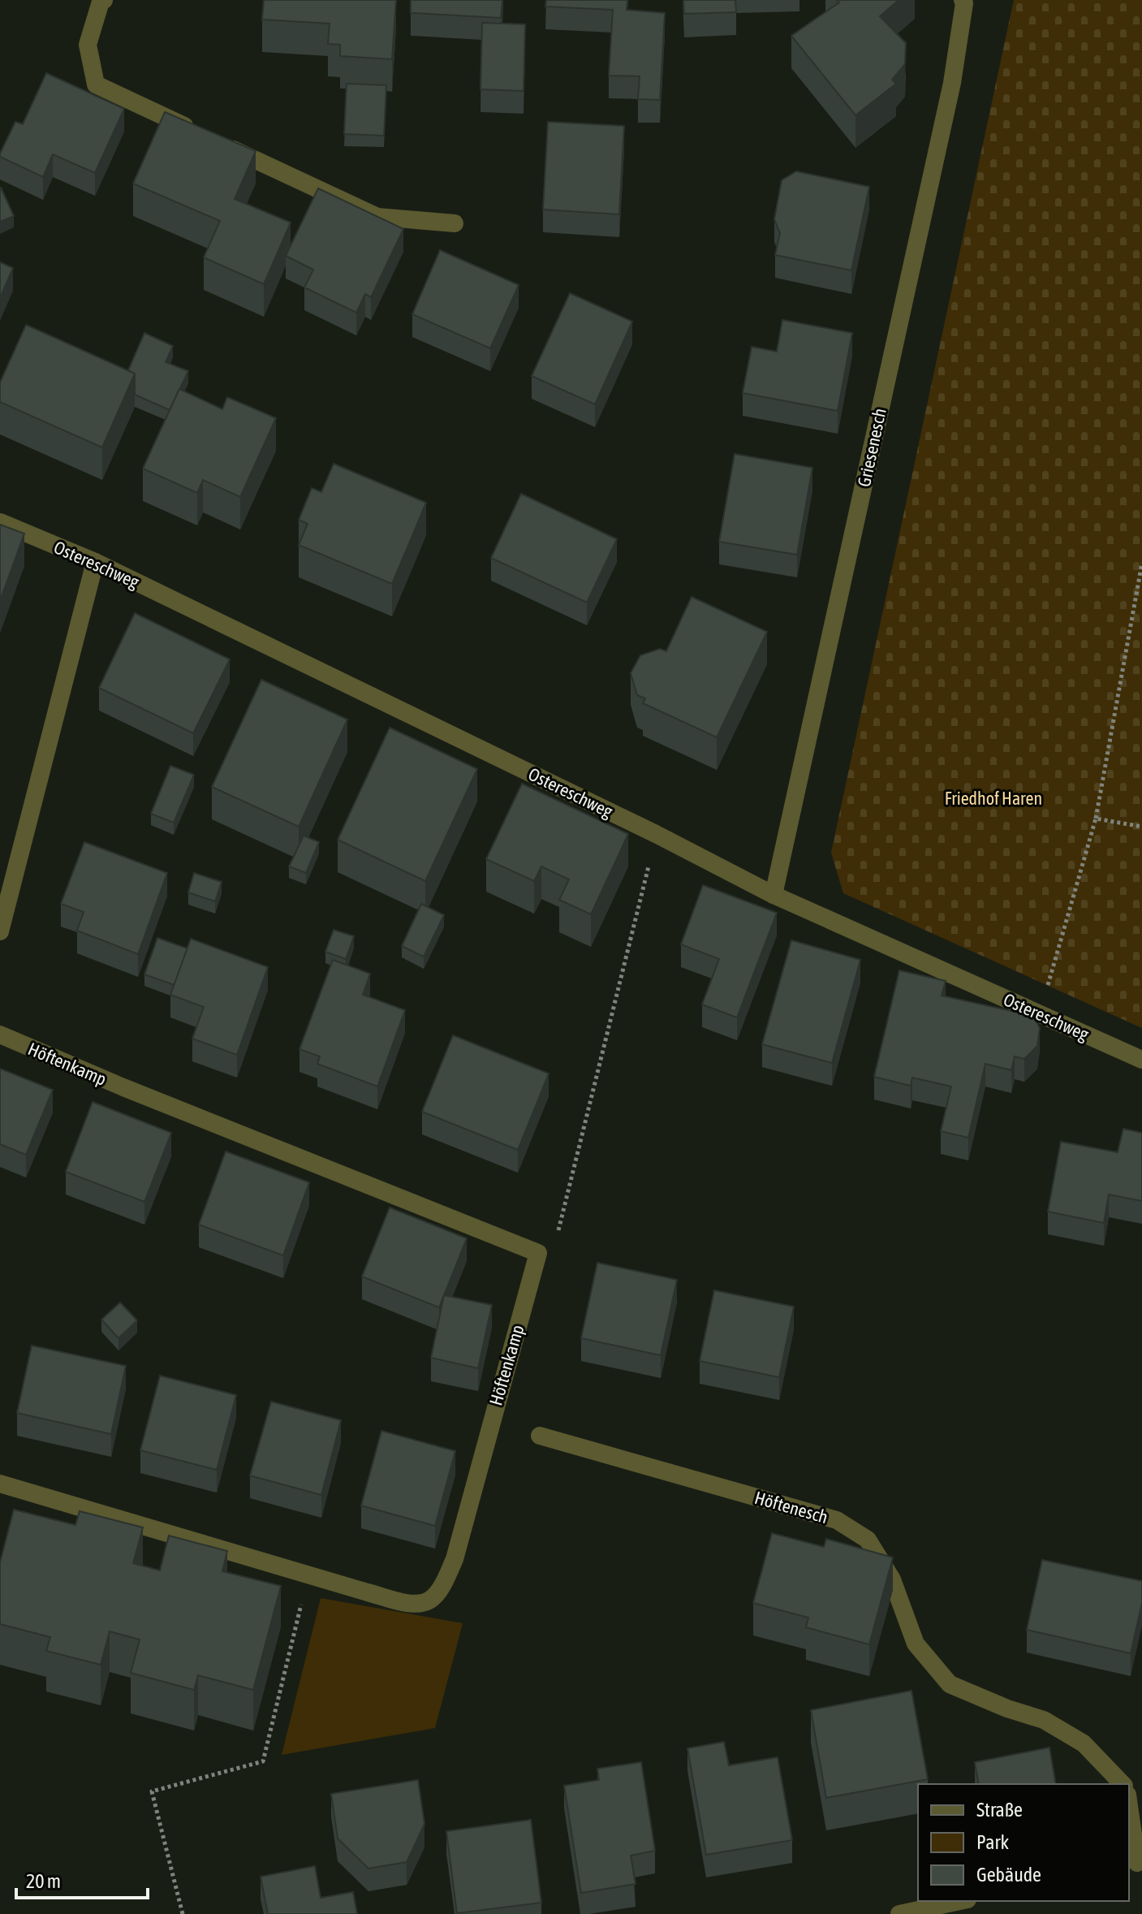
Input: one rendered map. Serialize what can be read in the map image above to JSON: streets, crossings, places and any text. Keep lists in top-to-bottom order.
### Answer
{
  "streets": {
    "street": [
      "Griesenesch",
      "Ostereschweg",
      "Höftenkamp",
      "Höftenesch"
    ]
  },
  "crossings": [
    ["Griesenesch", "Ostereschweg"]
  ],
  "parks": ["Friedhof Haren"],
  "legend": ["Straße", "Park", "Gebäude"],
  "scale_bar": "20 m"
}
